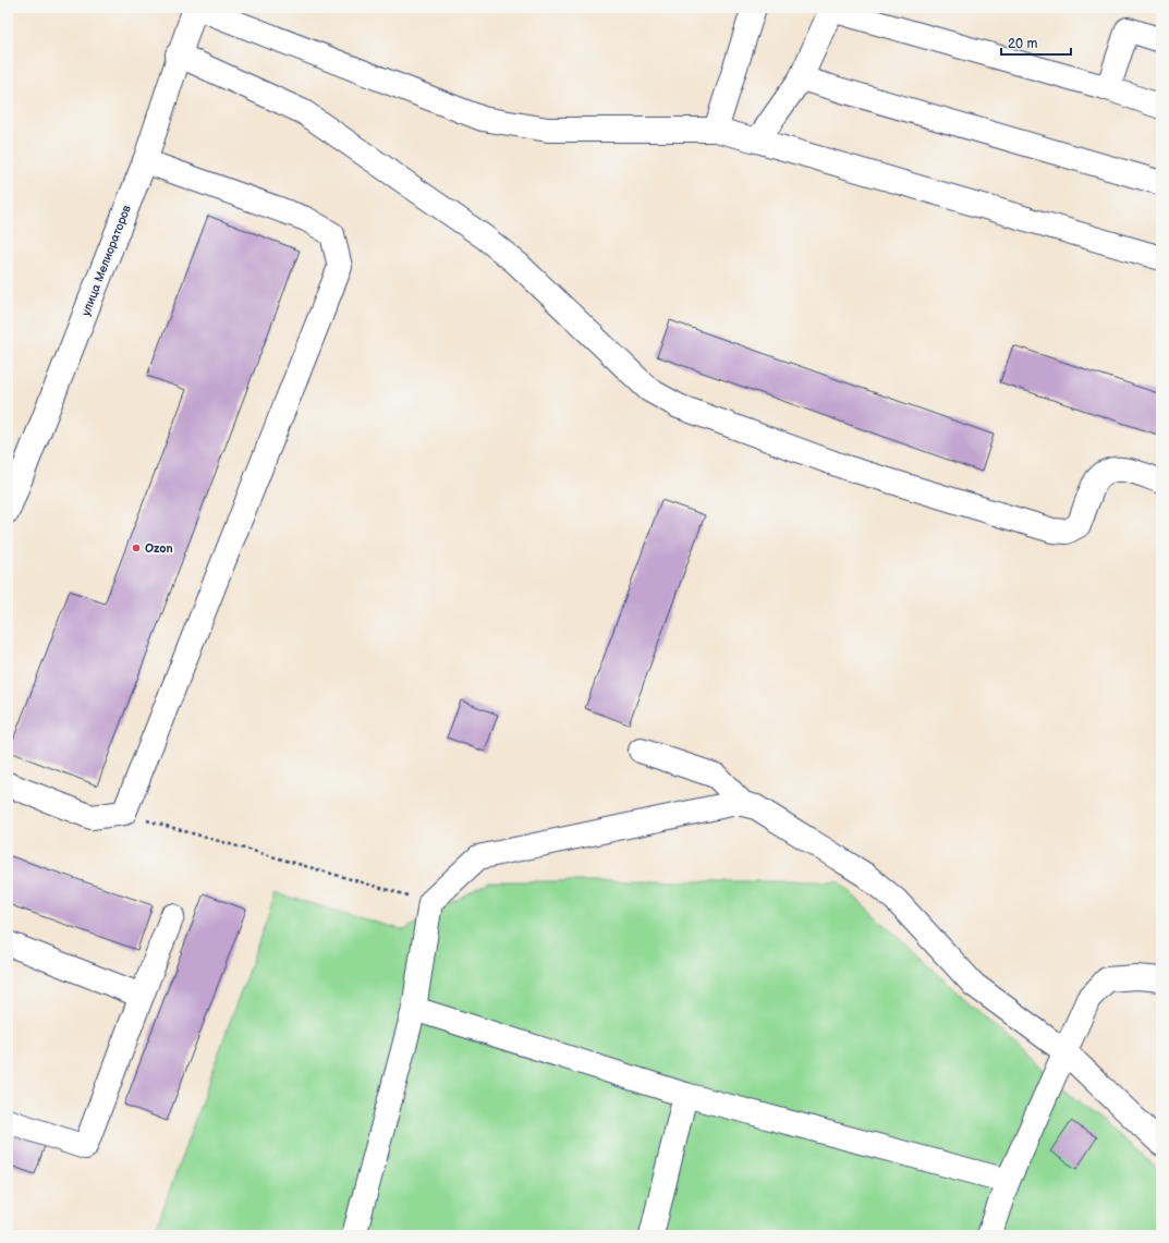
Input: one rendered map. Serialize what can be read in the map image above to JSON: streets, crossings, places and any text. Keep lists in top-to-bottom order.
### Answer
{
  "streets": {
    "street": ["улица Мелиораторов"]
  },
  "places": ["Ozon"],
  "scale_bar": "20 m"
}
